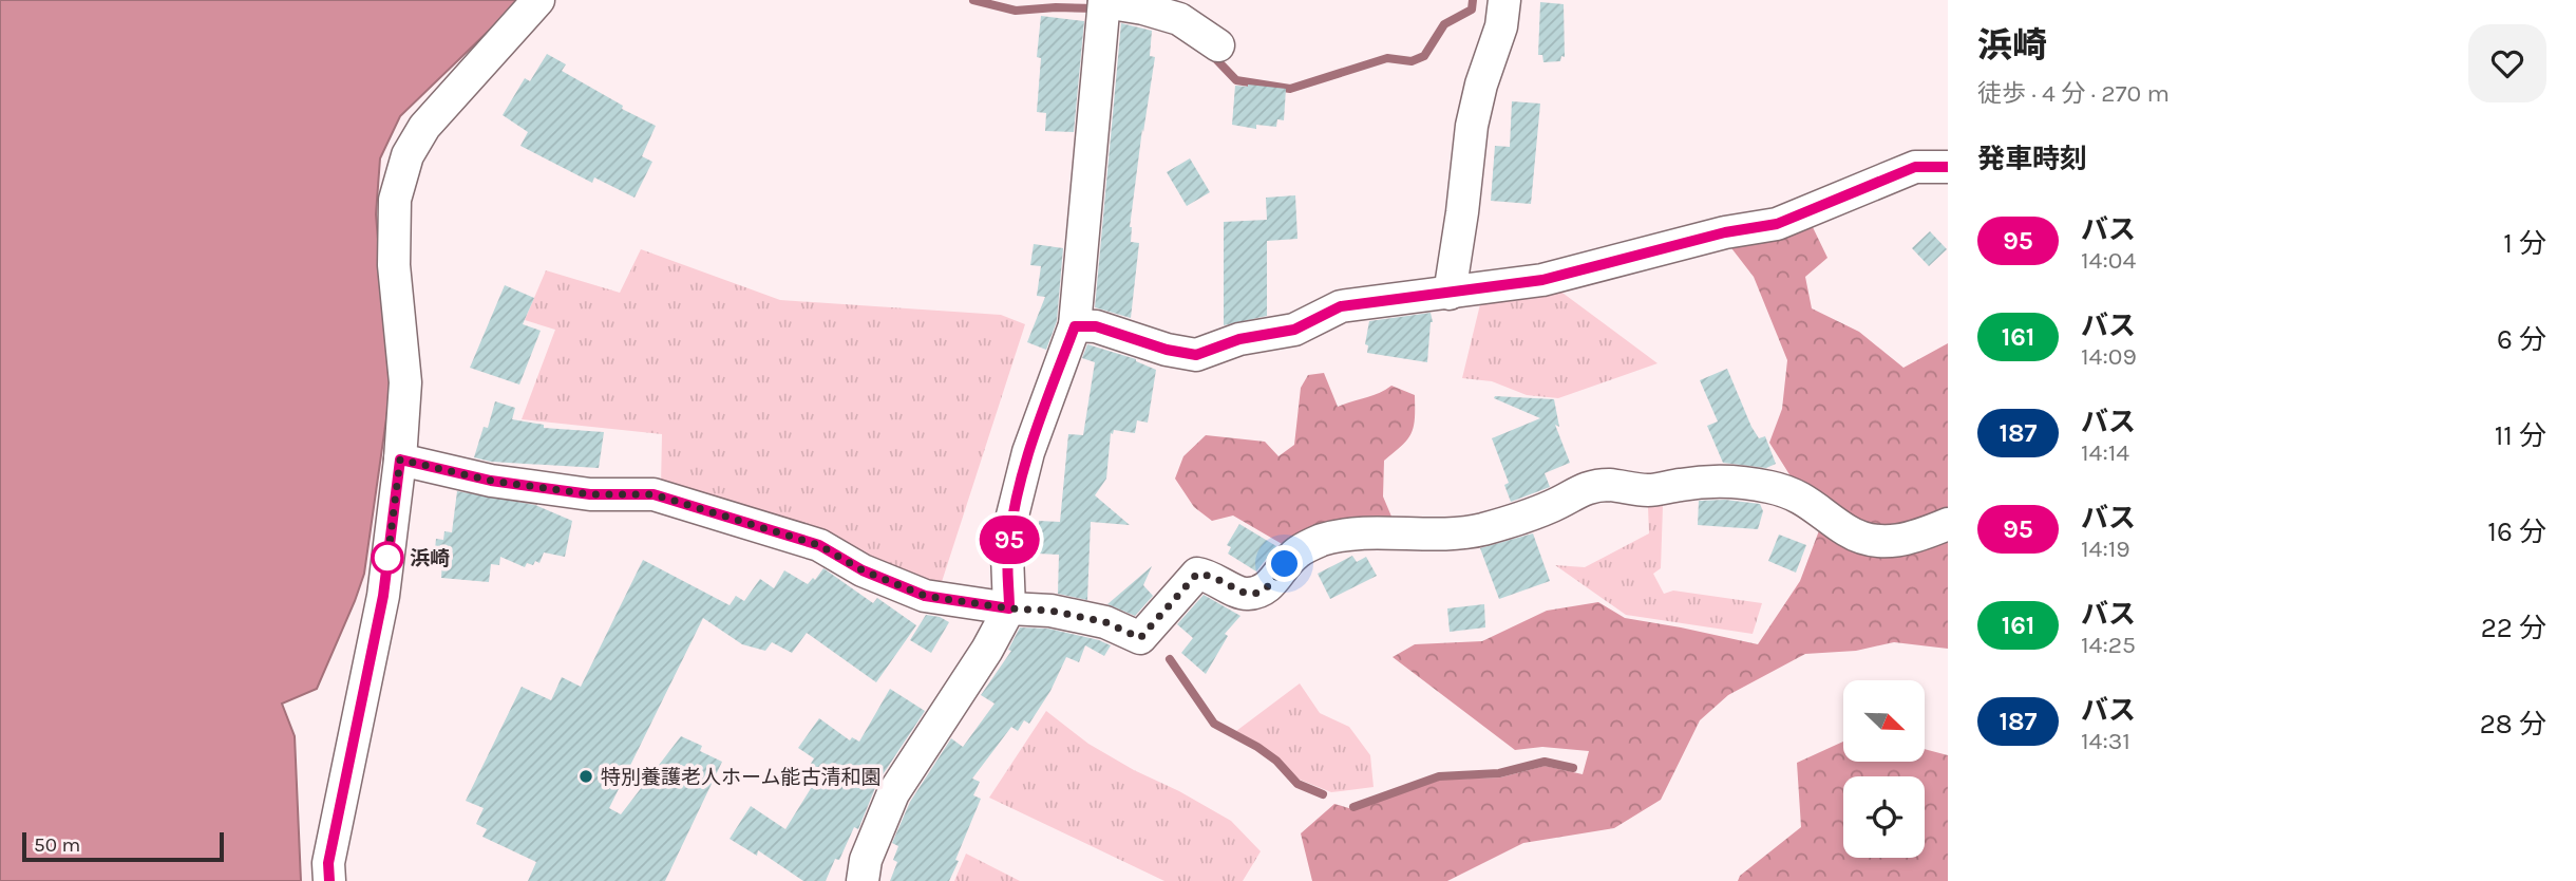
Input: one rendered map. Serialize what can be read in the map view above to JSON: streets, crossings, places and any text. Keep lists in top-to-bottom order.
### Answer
{
  "places": ["浜崎", "特別養護老人ホーム能古清和園"],
  "lines": ["bus line 95"],
  "scale_bar": "50 m",
  "north": "bottom right",
  "page": {
    "on_map": "95",
    "heading": [
      ["浜崎", "徒歩 · 4 分 · 270 m"],
      "発車時刻"
    ],
    "list": [
      {
        "mark": "95",
        "name": "バス",
        "note": "14:04",
        "value": "1 分"
      },
      {
        "mark": "161",
        "name": "バス",
        "note": "14:09",
        "value": "6 分"
      },
      {
        "mark": "187",
        "name": "バス",
        "note": "14:14",
        "value": "11 分"
      },
      {
        "mark": "95",
        "name": "バス",
        "note": "14:19",
        "value": "16 分"
      },
      {
        "mark": "161",
        "name": "バス",
        "note": "14:25",
        "value": "22 分"
      },
      {
        "mark": "187",
        "name": "バス",
        "note": "14:31",
        "value": "28 分"
      }
    ],
    "scale": "50 m"
  }
}
